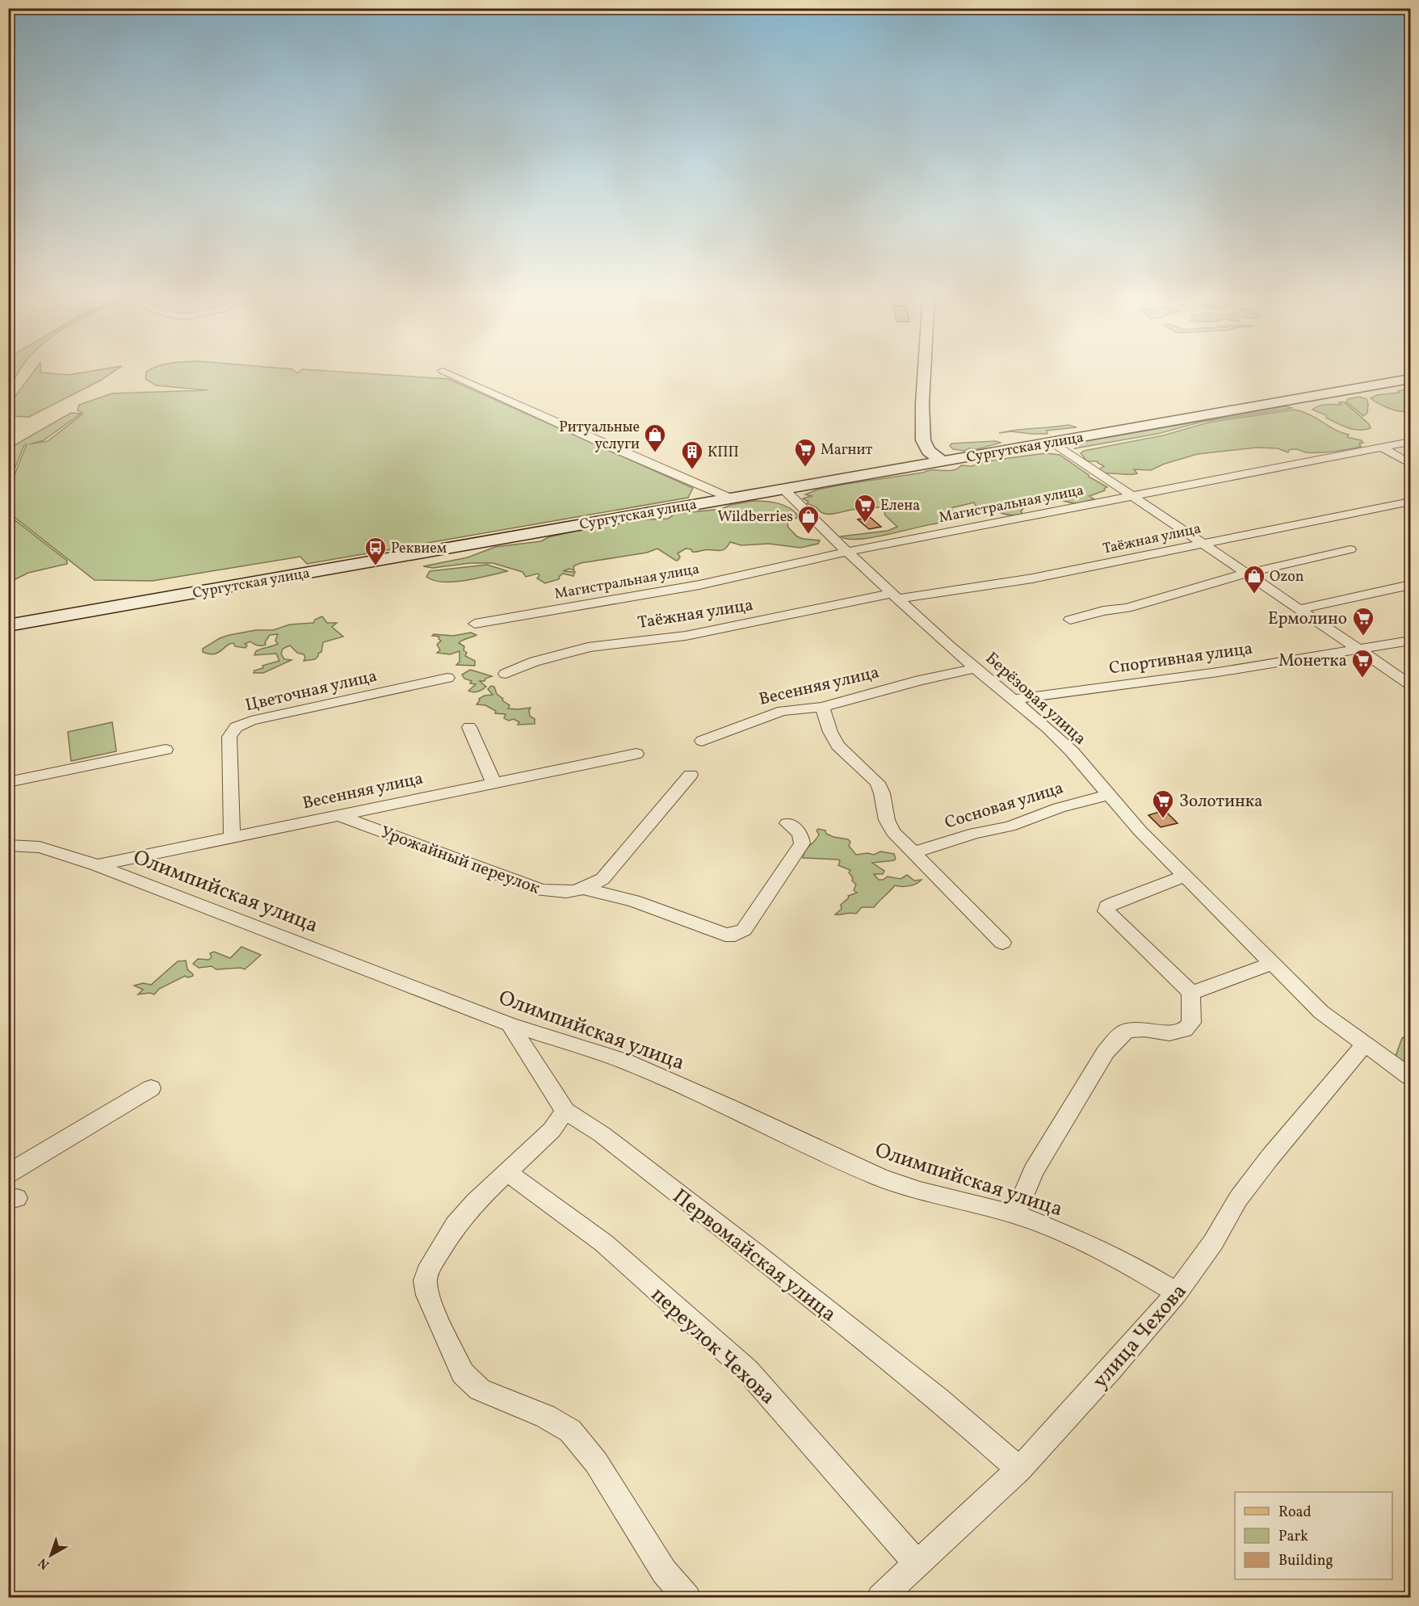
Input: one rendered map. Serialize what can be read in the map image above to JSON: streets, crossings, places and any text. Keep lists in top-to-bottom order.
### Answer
{
  "streets": {
    "main road": ["Сургутская улица"],
    "street": [
      "Магистральная улица",
      "Таёжная улица",
      "Спортивная улица",
      "Весенняя улица",
      "Цветочная улица",
      "Берёзовая улица",
      "Сосновая улица",
      "Урожайный переулок",
      "Олимпийская улица",
      "Первомайская улица",
      "улица Чехова",
      "переулок Чехова"
    ]
  },
  "crossings": [
    ["Сургутская улица", "Берёзовая улица"],
    ["Магистральная улица", "Берёзовая улица"],
    ["Таёжная улица", "Берёзовая улица"],
    ["Спортивная улица", "Берёзовая улица"],
    ["Весенняя улица", "Цветочная улица"],
    ["Весенняя улица", "Берёзовая улица"],
    ["Весенняя улица", "Урожайный переулок"],
    ["Весенняя улица", "Олимпийская улица"],
    ["Берёзовая улица", "Сосновая улица"],
    ["Берёзовая улица", "улица Чехова"],
    ["Олимпийская улица", "Первомайская улица"],
    ["Олимпийская улица", "улица Чехова"],
    ["Первомайская улица", "улица Чехова"],
    ["улица Чехова", "переулок Чехова"]
  ],
  "places": {
    "shop": ["Ритуальные услуги", "Wildberries", "Ozon"],
    "supermarket": [
      "Магнит",
      "Елена",
      "Ермолино",
      "Монетка",
      "Золотинка"
    ],
    "building": ["КПП"],
    "bus stop": ["Реквием"]
  },
  "legend": ["Road", "Park", "Building"],
  "north": "bottom left"
}
